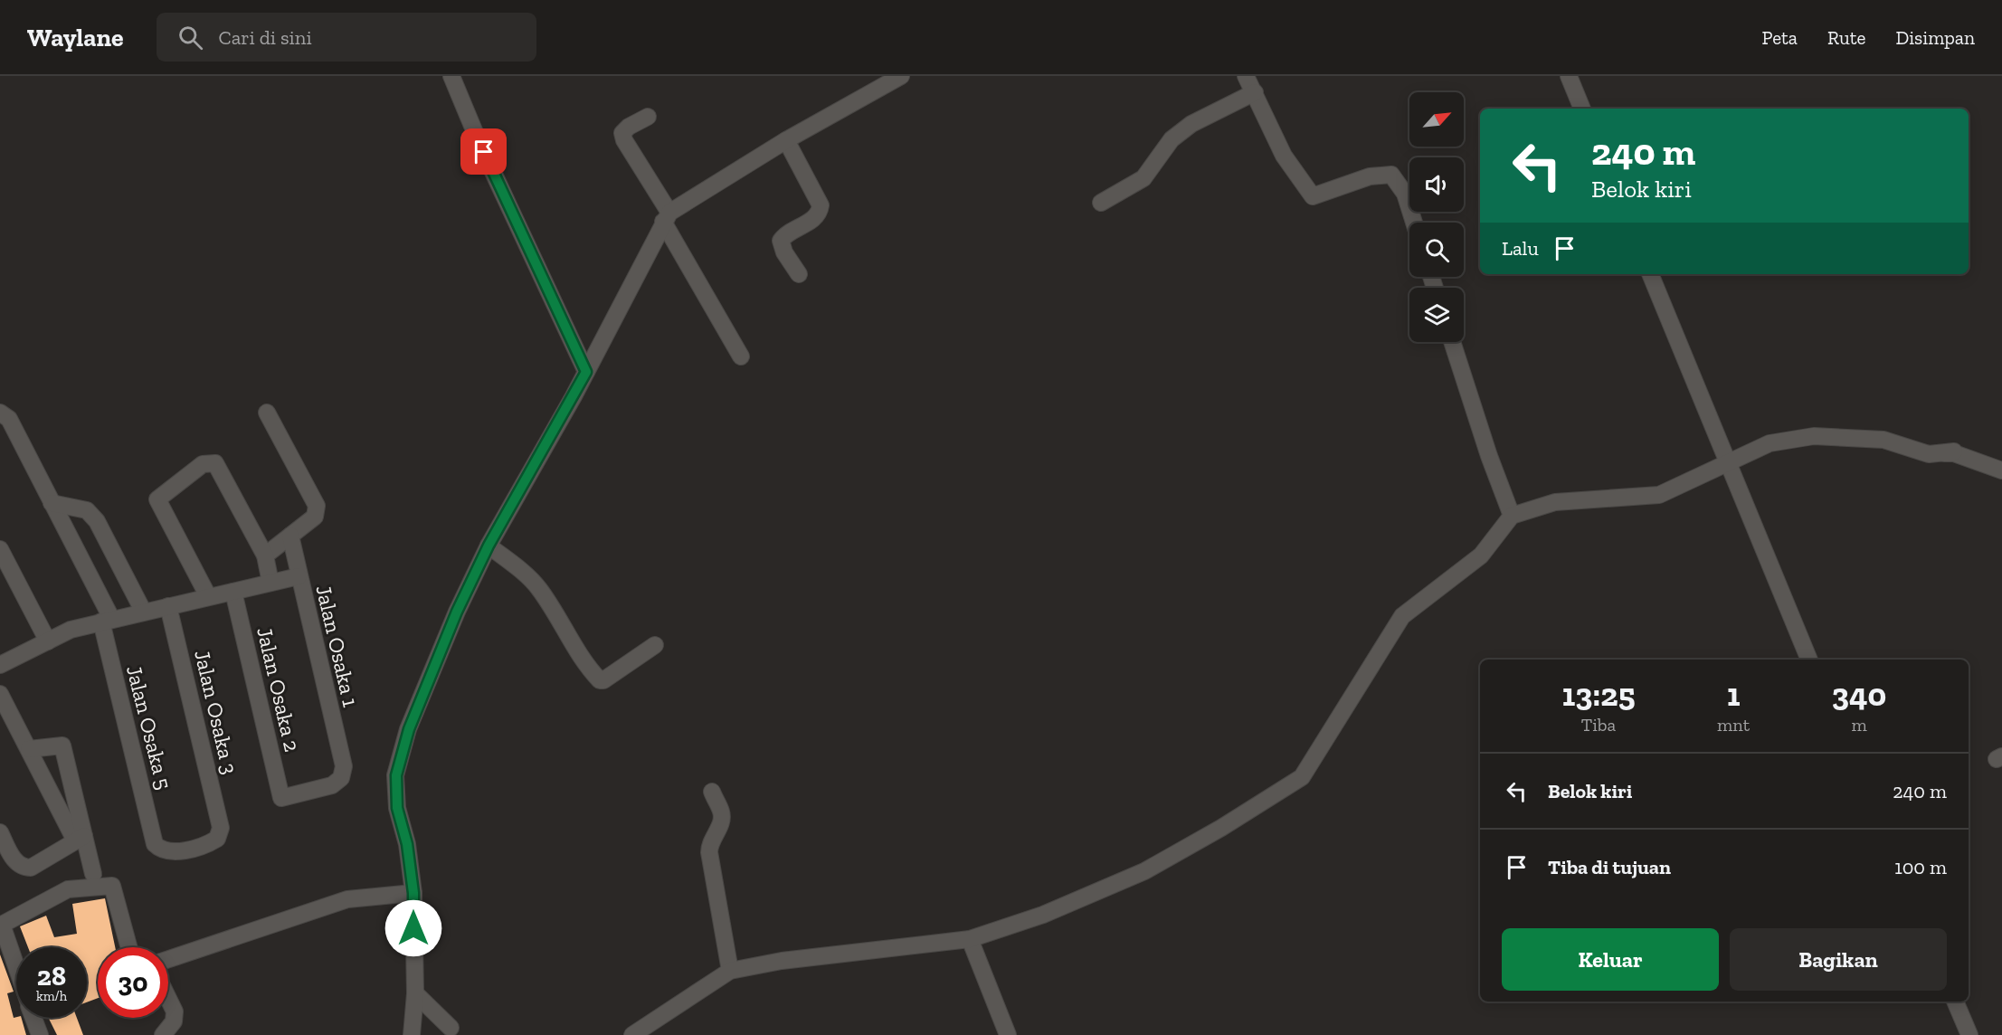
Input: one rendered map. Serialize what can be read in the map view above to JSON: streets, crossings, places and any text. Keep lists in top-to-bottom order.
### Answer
{
  "streets": {
    "street": [
      "Jalan Osaka 1",
      "Jalan Osaka 2",
      "Jalan Osaka 3",
      "Jalan Osaka 5"
    ]
  },
  "crossings": [
    ["Jalan Osaka 1", "Jalan Osaka 2"],
    ["Jalan Osaka 3", "Jalan Osaka 5"]
  ],
  "north": "top right",
  "page": {
    "header": "Waylane",
    "search": "Cari di sini",
    "nav": ["Peta", "Rute", "Disimpan"],
    "turn": ["240 m", "Belok kiri"],
    "then": "Lalu",
    "eta": [
      "13:25",
      "Tiba",
      "1",
      "mnt",
      "340",
      "m"
    ],
    "list": [
      {
        "name": "Belok kiri",
        "value": "240 m"
      },
      {
        "name": "Tiba di tujuan",
        "value": "100 m"
      }
    ],
    "buttons": ["Keluar", "Bagikan"],
    "speed": "28 km/h",
    "limit": "30"
  }
}
